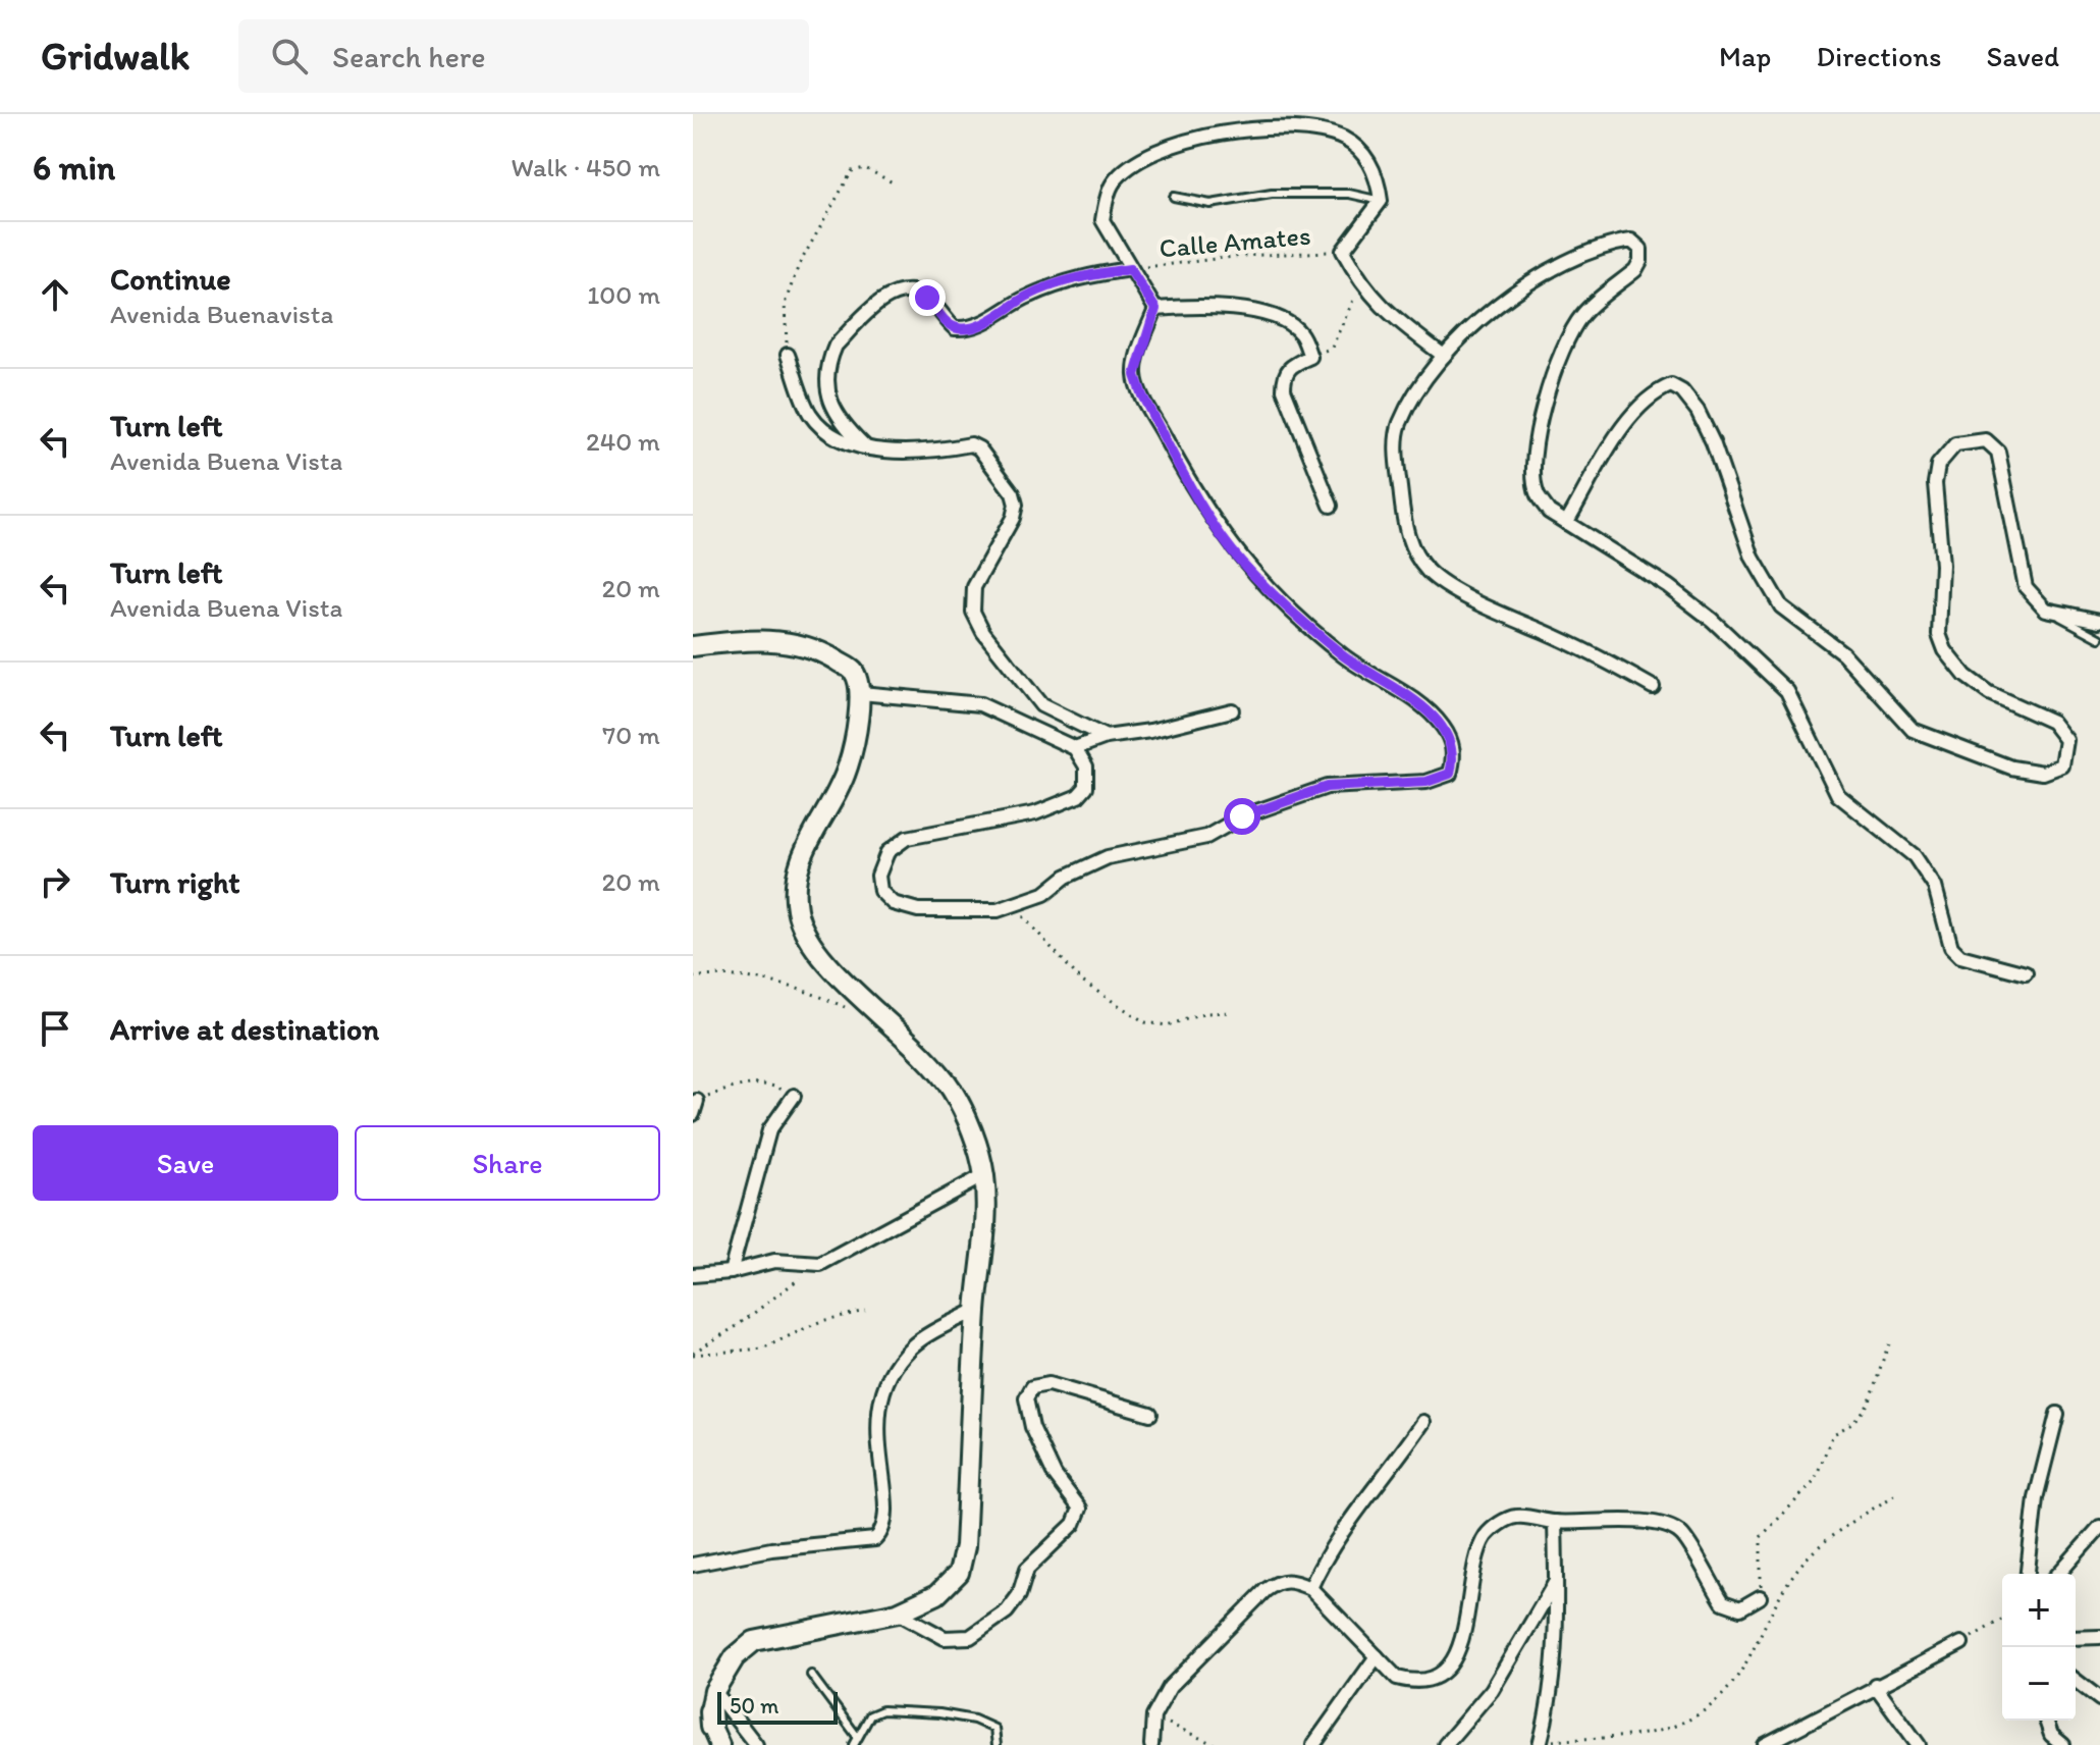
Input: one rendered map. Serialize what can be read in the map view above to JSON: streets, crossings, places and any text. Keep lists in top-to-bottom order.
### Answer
{
  "streets": {
    "path": ["Calle Amates"]
  },
  "scale_bar": "50 m",
  "page": {
    "header": "Gridwalk",
    "search": "Search here",
    "nav": ["Map", "Directions", "Saved"],
    "heading": ["6 min", "Walk · 450 m"],
    "list": [
      ["Continue", "Avenida Buenavista", "100 m"],
      ["Turn left", "Avenida Buena Vista", "240 m"],
      ["Turn left", "Avenida Buena Vista", "20 m"],
      ["Turn left", "70 m"],
      ["Turn right", "20 m"],
      "Arrive at destination"
    ],
    "buttons": ["Save", "Share"],
    "map_buttons": ["+", "−"],
    "scale": "50 m"
  }
}
